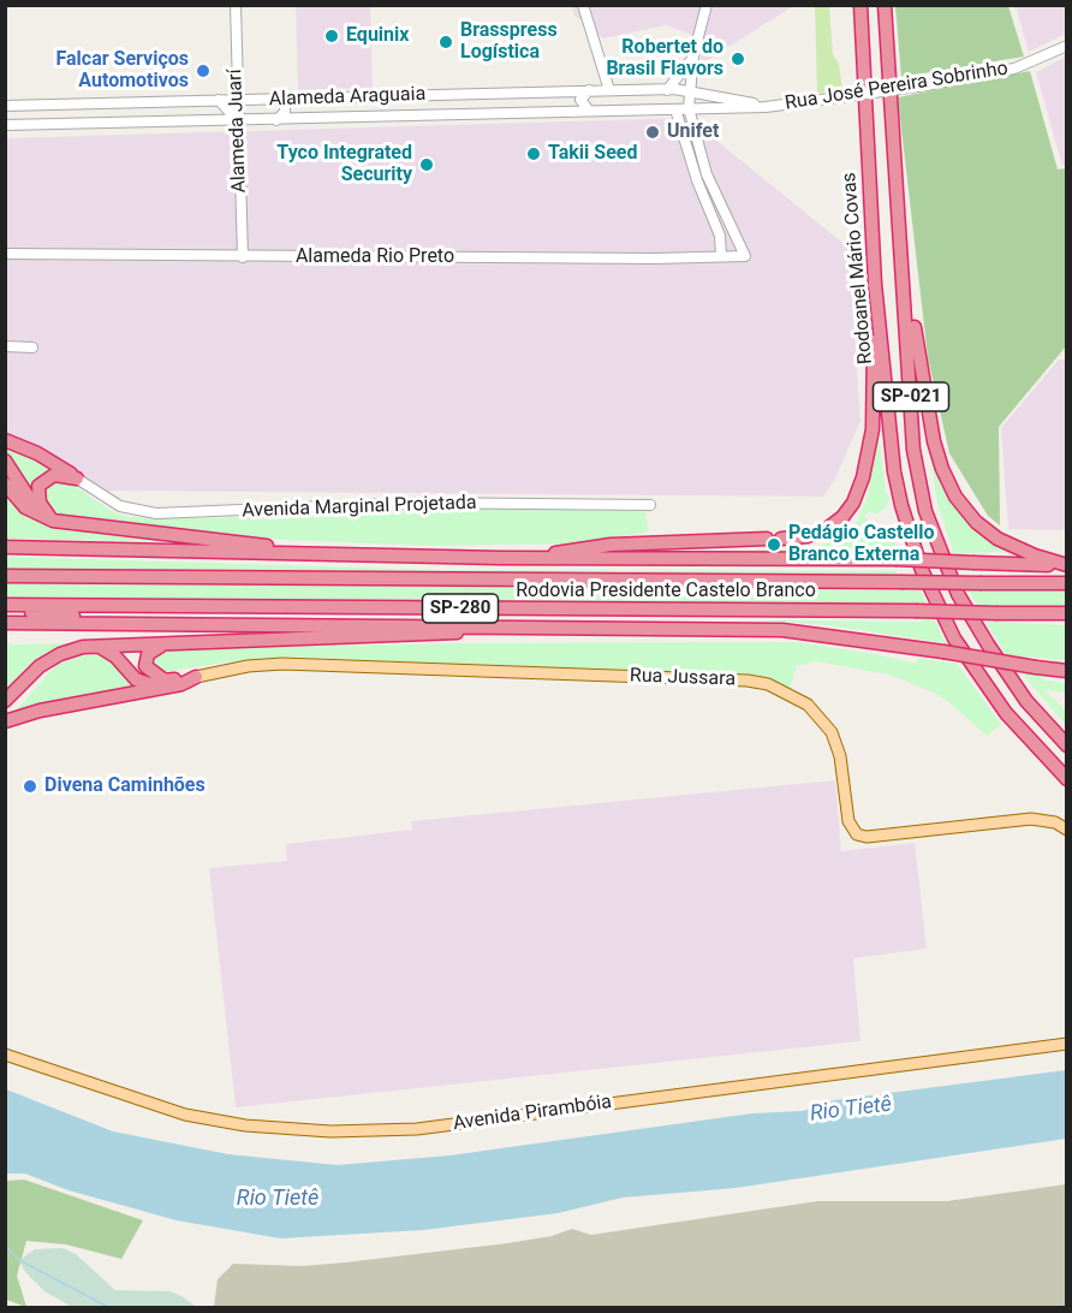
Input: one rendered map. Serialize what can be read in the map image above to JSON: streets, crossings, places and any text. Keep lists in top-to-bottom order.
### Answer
{
  "streets": {
    "highway": [
      "Rodoanel Mário Covas",
      "SP-021",
      "Rodovia Presidente Castelo Branco",
      "SP-280"
    ],
    "main road": ["Rua Jussara", "Avenida Pirambóia"],
    "street": [
      "Rua José Pereira Sobrinho",
      "Alameda Araguaia",
      "Alameda Juarí",
      "Alameda Rio Preto",
      "Avenida Marginal Projetada"
    ]
  },
  "crossings": [
    ["Rua José Pereira Sobrinho", "Alameda Araguaia"],
    ["Rua José Pereira Sobrinho", "Alameda Rio Preto"],
    ["Alameda Araguaia", "Alameda Juarí"],
    ["Alameda Araguaia", "Alameda Rio Preto"],
    ["Alameda Juarí", "Alameda Rio Preto"]
  ],
  "water": ["Rio Tietê"],
  "places": [
    "Equinix",
    "Brasspress Logística",
    "Robertet do Brasil Flavors",
    "Falcar Serviços Automotivos",
    "Unifet",
    "Takii Seed",
    "Tyco Integrated Security",
    "Pedágio Castello Branco Externa",
    "Divena Caminhões"
  ]
}
